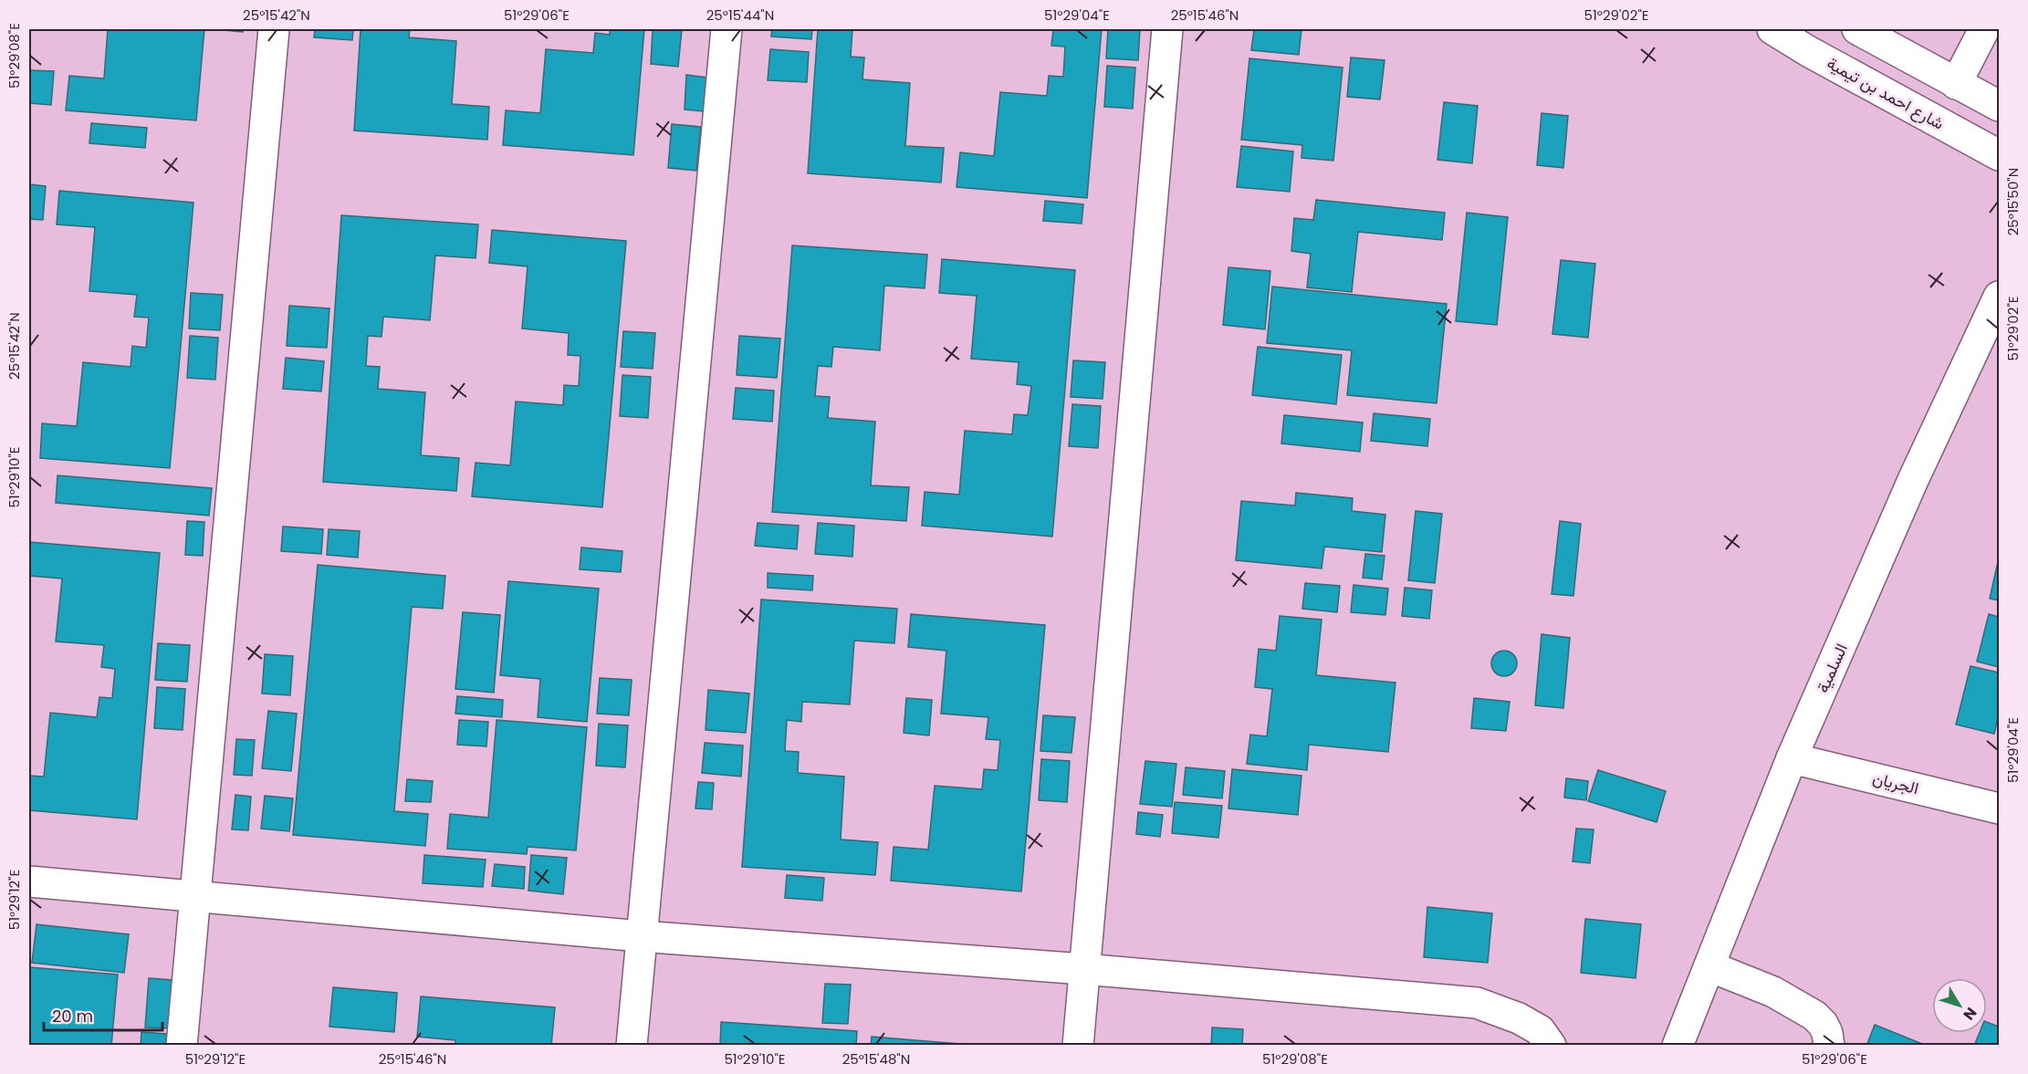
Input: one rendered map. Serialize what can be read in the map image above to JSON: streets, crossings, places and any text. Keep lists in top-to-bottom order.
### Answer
{
  "streets": {
    "street": ["شارع احمد بن تيمية", "السلمية", "الجريان"]
  },
  "crossings": [
    ["السلمية", "الجريان"]
  ],
  "scale_bar": "20 m",
  "north": "bottom right",
  "coordinates": [
    "25°15'42\"N",
    "51°29'06\"E",
    "25°15'44\"N",
    "51°29'04\"E",
    "25°15'46\"N",
    "51°29'02\"E",
    "51°29'08\"E",
    "25°15'50\"N",
    "51°29'10\"E",
    "51°29'12\"E",
    "25°15'48\"N"
  ]
}
